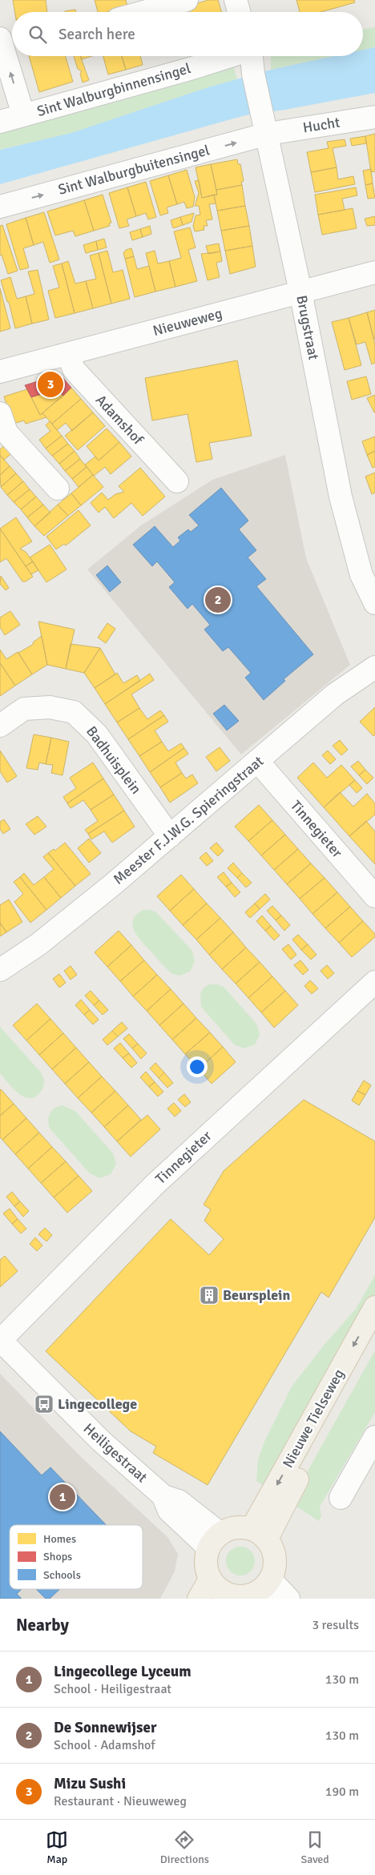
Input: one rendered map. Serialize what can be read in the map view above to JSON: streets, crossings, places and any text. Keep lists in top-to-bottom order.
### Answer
{
  "streets": {
    "main road": ["Nieuwe Tielseweg"],
    "street": [
      "Sint Walburgbinnensingel",
      "Hucht",
      "Sint Walburgbuitensingel",
      "Nieuweweg",
      "Brugstraat",
      "Adamshof",
      "Badhuisplein",
      "Meester F.J.W.G. Spieringstraat",
      "Tinnegieter",
      "Heiligestraat"
    ]
  },
  "crossings": [
    ["Hucht", "Sint Walburgbuitensingel"],
    ["Hucht", "Brugstraat"],
    ["Sint Walburgbuitensingel", "Brugstraat"],
    ["Nieuweweg", "Brugstraat"],
    ["Nieuweweg", "Adamshof"],
    ["Badhuisplein", "Meester F.J.W.G. Spieringstraat"],
    ["Meester F.J.W.G. Spieringstraat", "Tinnegieter"],
    ["Tinnegieter", "Heiligestraat"],
    ["Nieuwe Tielseweg", "Heiligestraat"]
  ],
  "one_way": ["Sint Walburgbuitensingel"],
  "places": {
    "building": ["Beursplein"],
    "bus stop": ["Lingecollege"]
  },
  "legend": ["Homes", "Shops", "Schools"],
  "page": {
    "search": "Search here",
    "pins": ["3", "2", "1"],
    "heading": ["Nearby", "3 results"],
    "list": [
      {
        "mark": "1",
        "name": "Lingecollege Lyceum",
        "note": "School · Heiligestraat",
        "value": "130 m"
      },
      {
        "mark": "2",
        "name": "De Sonnewijser",
        "note": "School · Adamshof",
        "value": "130 m"
      },
      {
        "mark": "3",
        "name": "Mizu Sushi",
        "note": "Restaurant · Nieuweweg",
        "value": "190 m"
      }
    ],
    "nav": ["Map", "Directions", "Saved"]
  }
}
